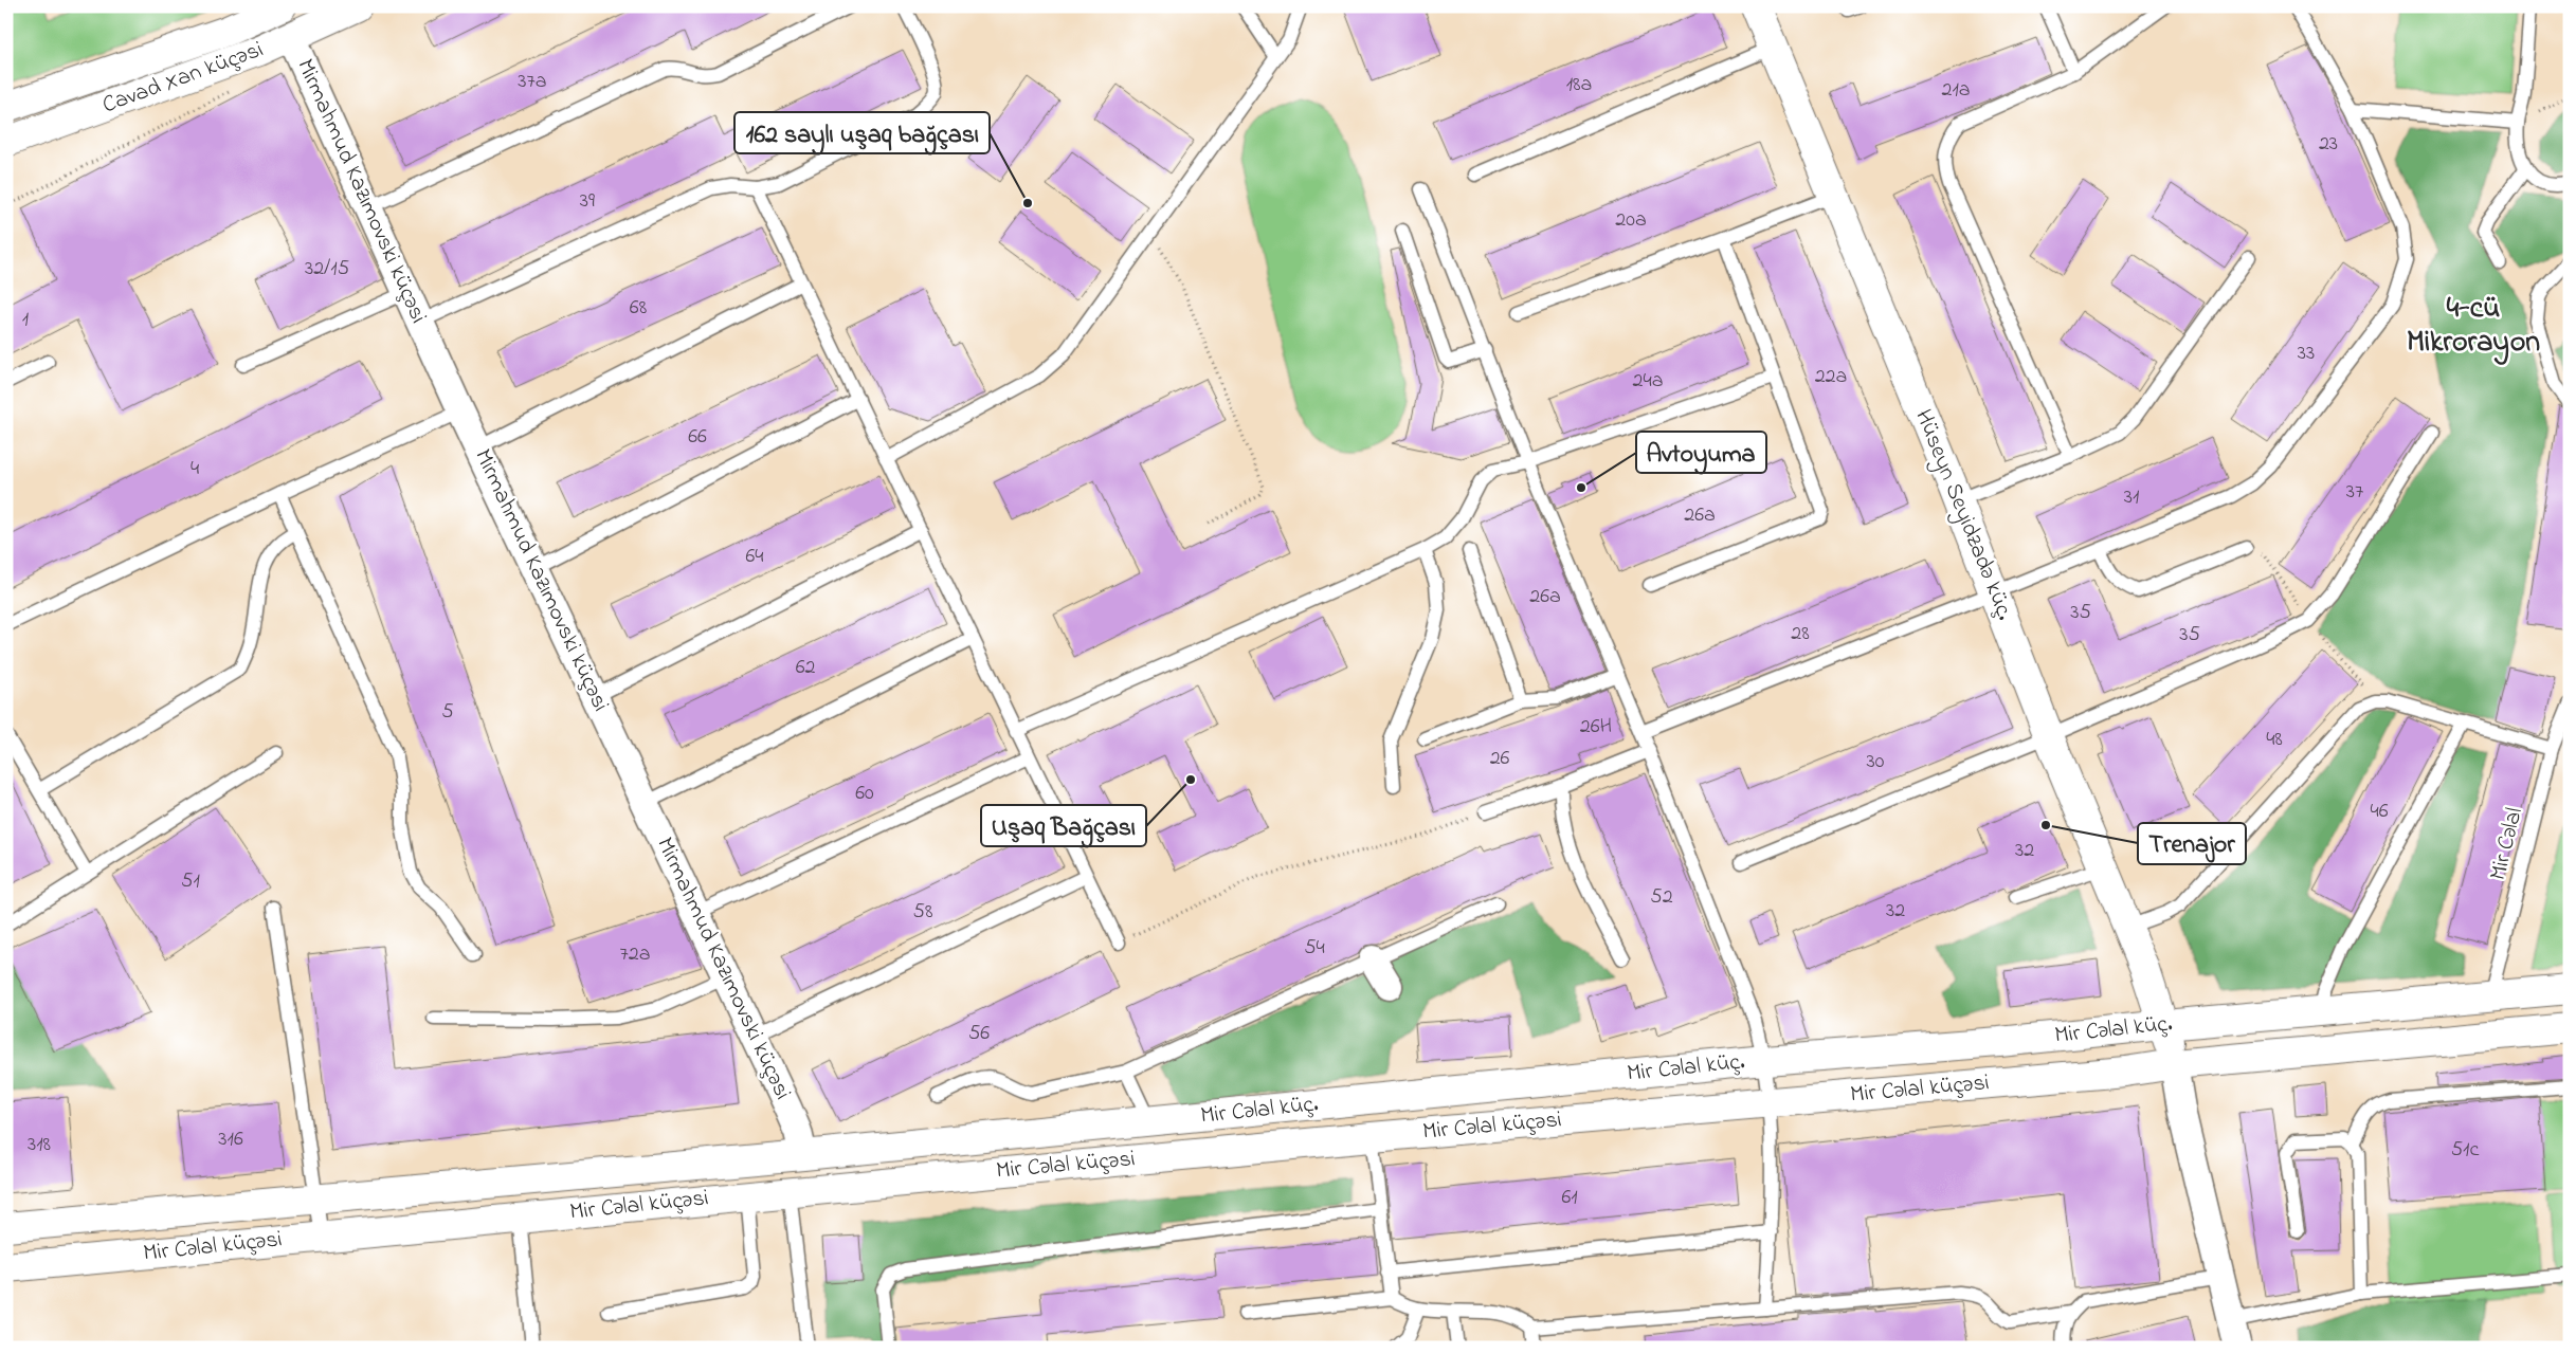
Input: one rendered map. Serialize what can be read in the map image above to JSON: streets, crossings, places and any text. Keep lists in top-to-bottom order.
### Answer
{
  "streets": {
    "street": [
      "Cavad Xan küçəsi",
      "Mirmahmud Kazımovski küçəsi",
      "Hüseyn Seyidzadə küç.",
      "Mir Cəlal küç.",
      "Mir Cəlal küçəsi"
    ],
    "lane": ["Mir Cəlal"]
  },
  "crossings": [
    ["Cavad Xan küçəsi", "Mirmahmud Kazımovski küçəsi"],
    ["Mirmahmud Kazımovski küçəsi", "Mir Cəlal küç."],
    ["Mirmahmud Kazımovski küçəsi", "Mir Cəlal küçəsi"],
    ["Hüseyn Seyidzadə küç.", "Mir Cəlal küç."],
    ["Mir Cəlal", "Mir Cəlal küç."],
    ["Mir Cəlal küç.", "Mir Cəlal küçəsi"]
  ],
  "districts": ["4-cü Mikrorayon"],
  "places": [
    "162 saylı uşaq bağçası",
    "Avtoyuma",
    "Uşaq Bağçası",
    "Trenajor"
  ],
  "house_numbers": [
    "37a",
    "18a",
    "21a",
    "23",
    "39",
    "20a",
    "32/15",
    "68",
    "1",
    "33",
    "22a",
    "24a",
    "66",
    "4",
    "37",
    "31",
    "26a",
    "64",
    "26a",
    "35",
    "28",
    "35",
    "62",
    "5",
    "26H",
    "48",
    "26",
    "30",
    "60",
    "46",
    "32",
    "51",
    "52",
    "32",
    "58",
    "54",
    "72a",
    "56",
    "316",
    "318",
    "51c",
    "61"
  ]
}
